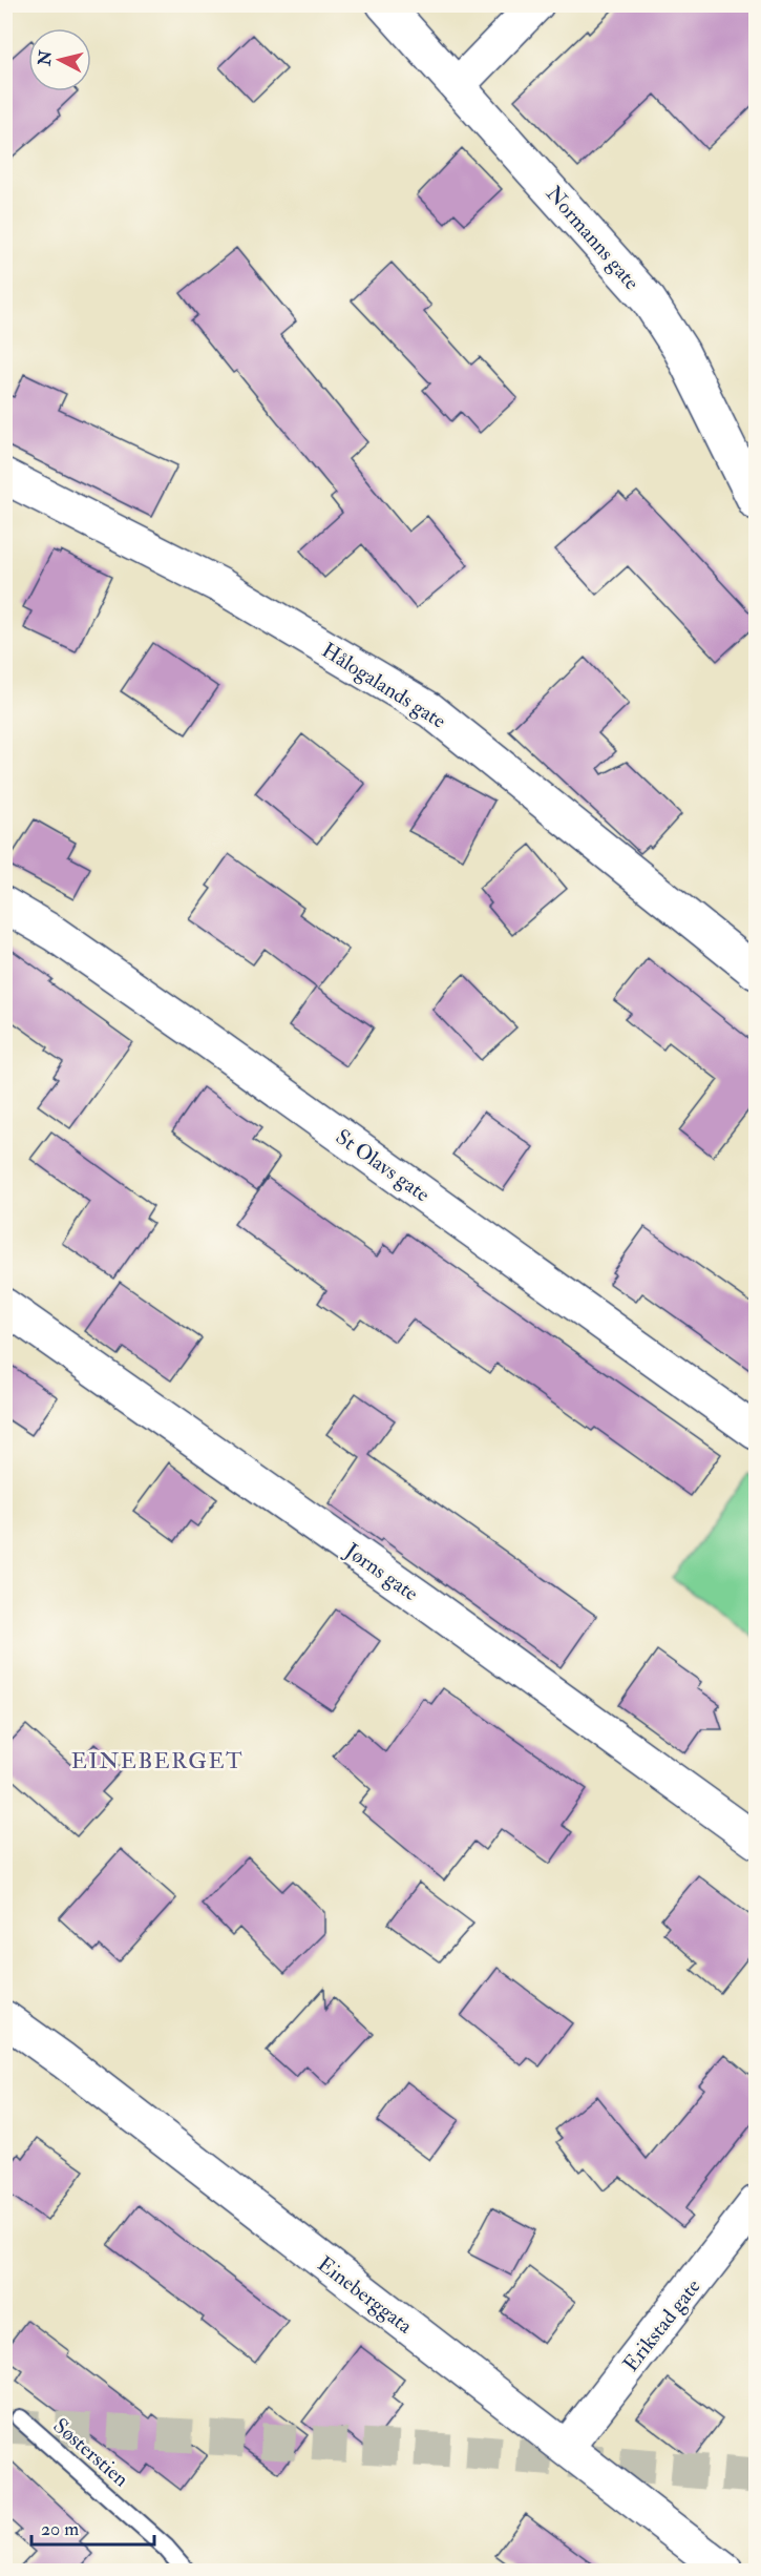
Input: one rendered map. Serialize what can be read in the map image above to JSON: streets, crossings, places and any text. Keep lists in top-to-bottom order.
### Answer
{
  "streets": {
    "street": [
      "Normanns gate",
      "Hålogalands gate",
      "St Olavs gate",
      "Jørns gate",
      "Eineberggata",
      "Erikstad gate"
    ],
    "lane": ["Søsterstien"]
  },
  "crossings": [
    ["Eineberggata", "Erikstad gate"]
  ],
  "districts": ["EINEBERGET"],
  "scale_bar": "20 m",
  "north": "left"
}
